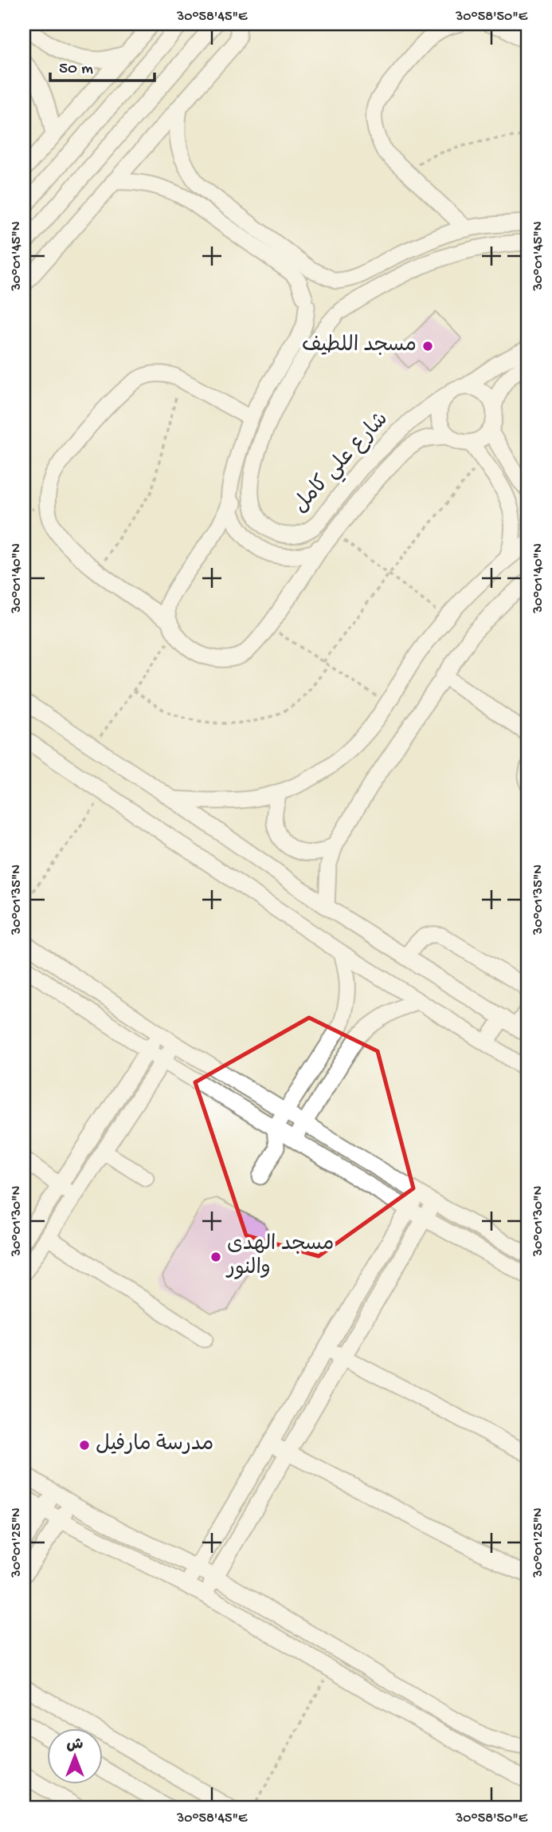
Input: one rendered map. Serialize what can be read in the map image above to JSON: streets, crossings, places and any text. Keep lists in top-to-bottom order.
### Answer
{
  "streets": {
    "street": ["شارع علي كامل"]
  },
  "places": ["مسجد اللطيف", "مسجد الهدى والنور", "مدرسة مارفيل"],
  "scale_bar": "50 m",
  "north": "top",
  "coordinates": [
    "30°58'45\"E",
    "30°58'50\"E",
    "30°01'45\"N",
    "30°01'40\"N",
    "30°01'35\"N",
    "30°01'30\"N",
    "30°01'25\"N"
  ]
}
